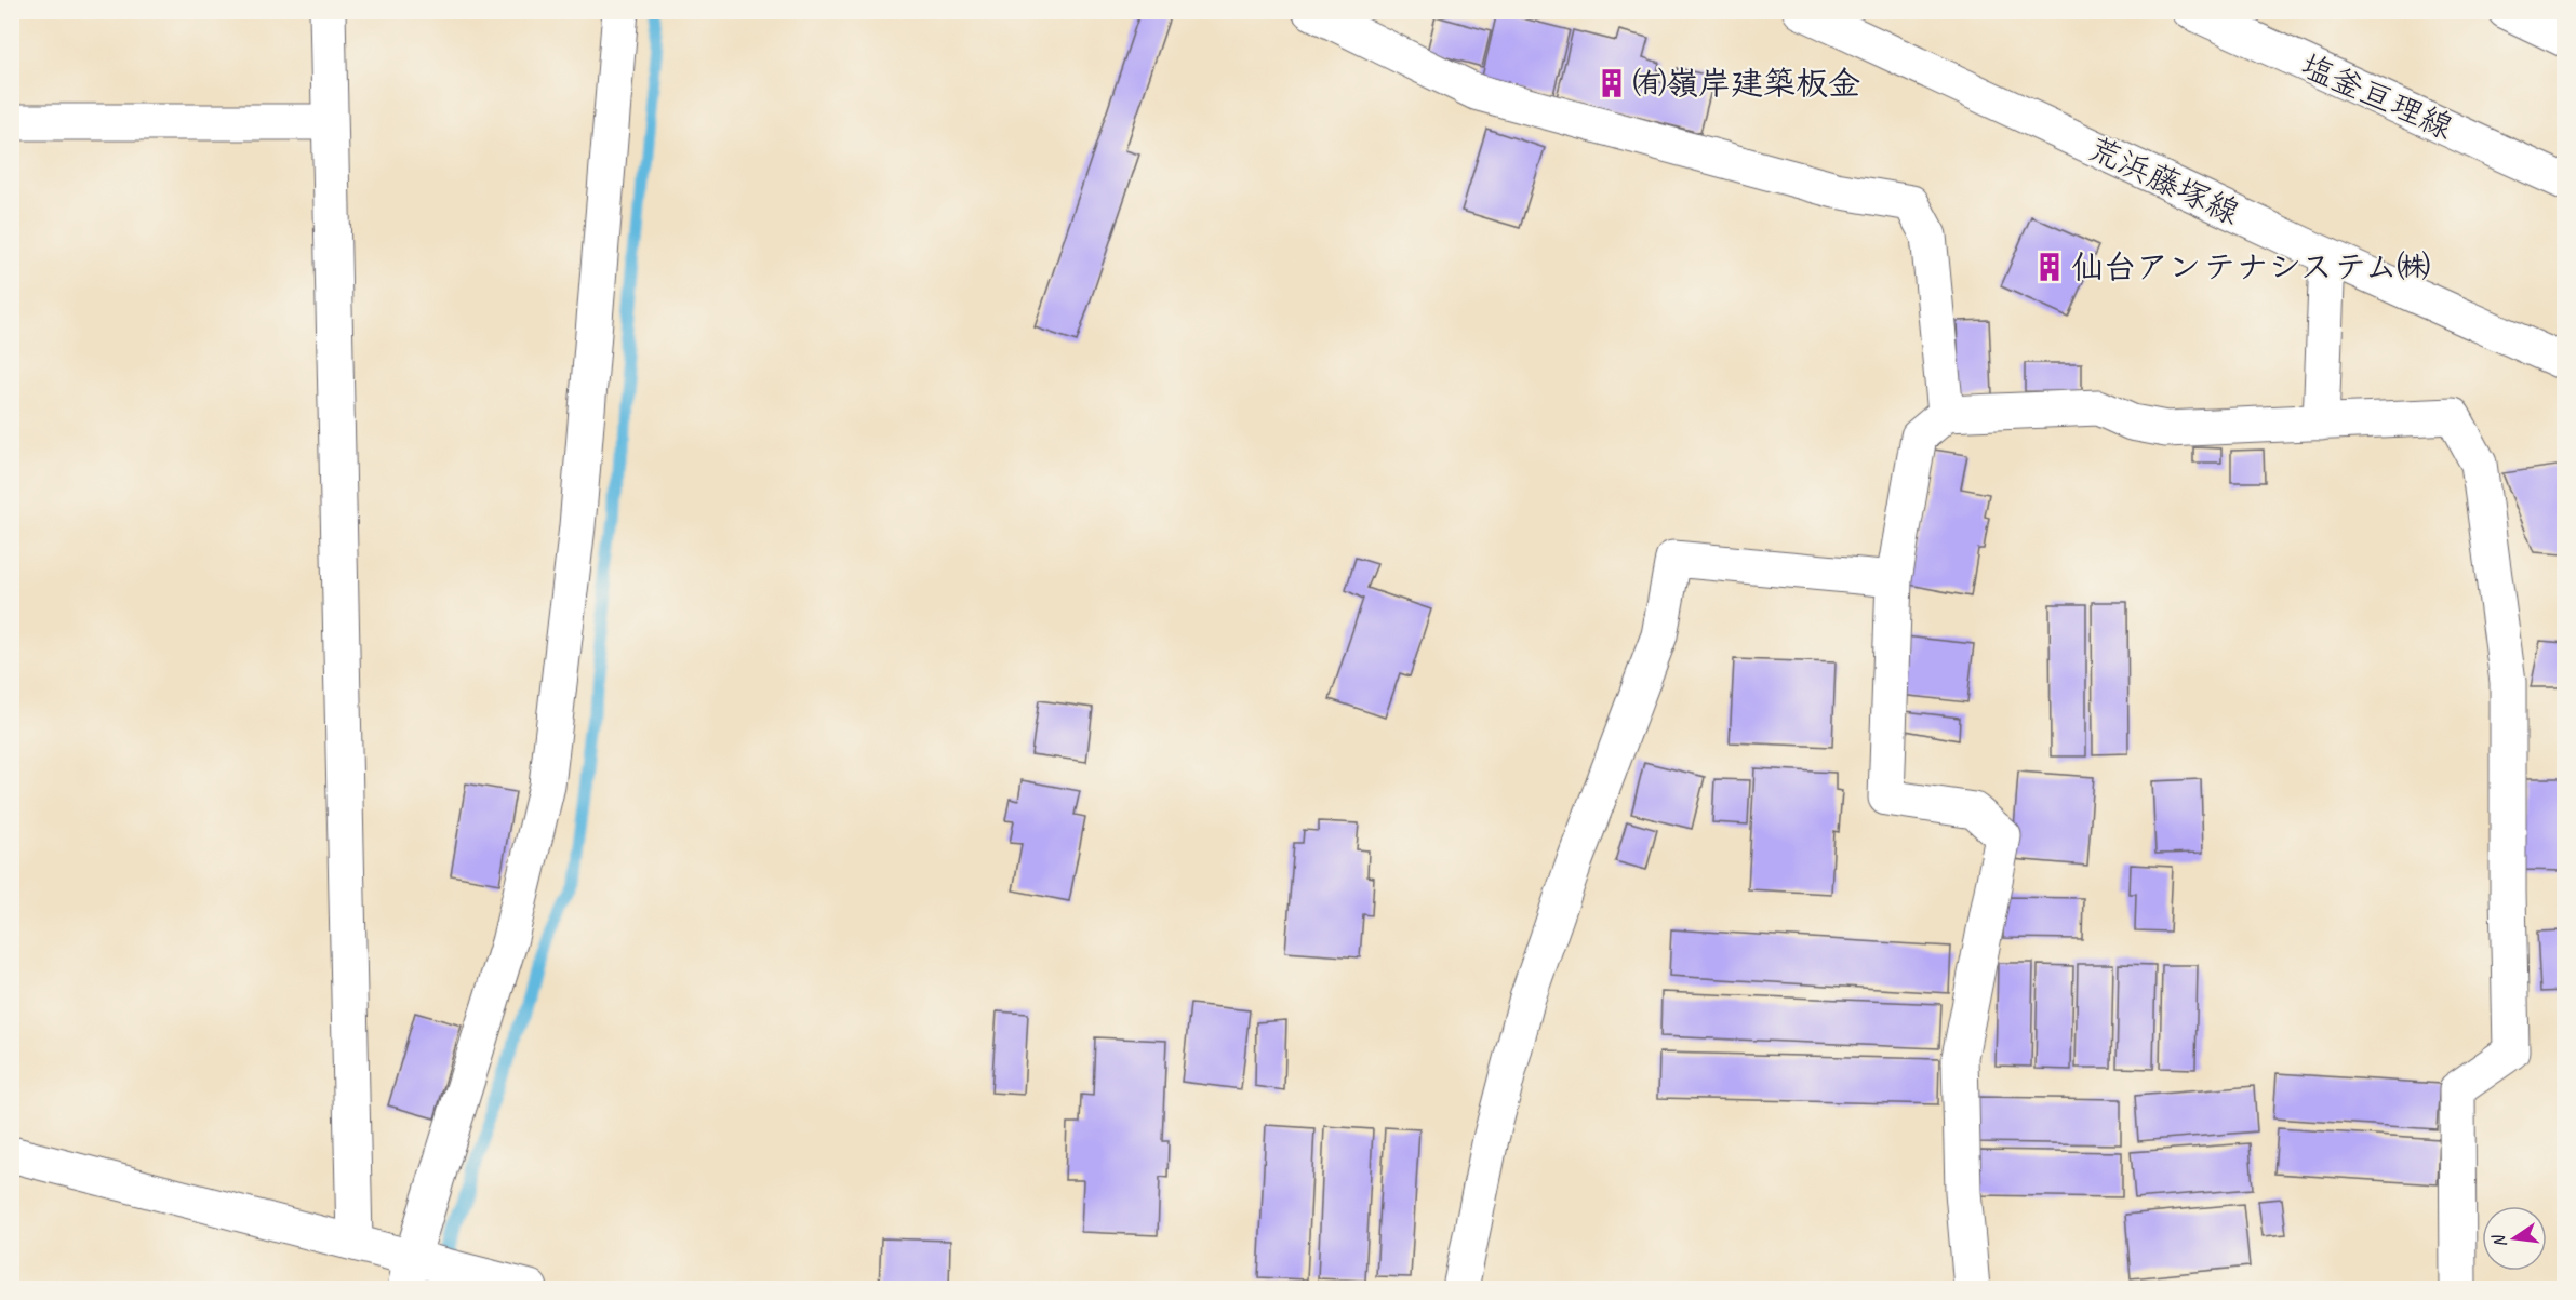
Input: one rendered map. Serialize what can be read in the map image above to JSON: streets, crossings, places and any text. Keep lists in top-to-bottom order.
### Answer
{
  "streets": {
    "street": ["塩釜亘理線", "荒浜藤塚線"]
  },
  "places": {
    "building": ["㈲嶺岸建築板金", "仙台アンテナシステム㈱"]
  },
  "north": "left"
}
